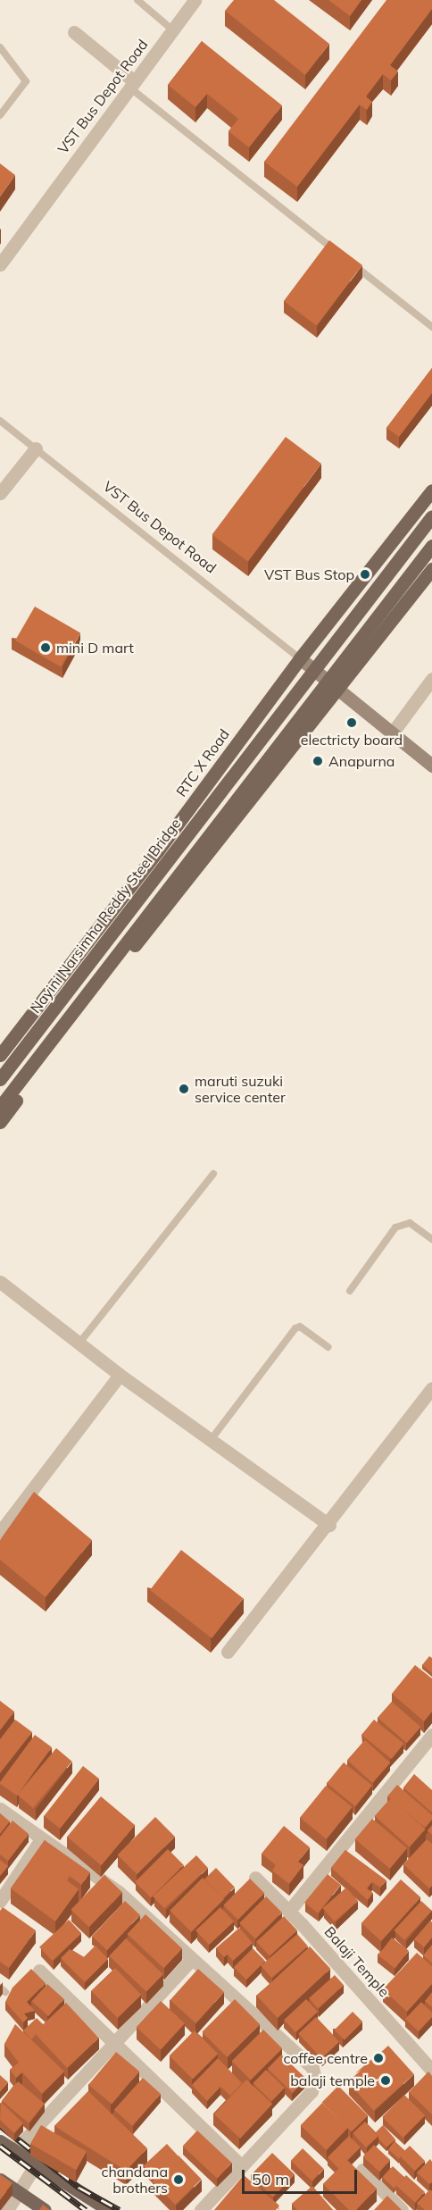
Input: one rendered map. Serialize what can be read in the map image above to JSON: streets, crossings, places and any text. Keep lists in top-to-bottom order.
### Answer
{
  "streets": {
    "main road": ["RTC X Road", "Nayini Narsimha Reddy Steel Bridge"],
    "street": ["VST Bus Depot Road", "Balaji Temple"]
  },
  "crossings": [
    ["VST Bus Depot Road", "RTC X Road"]
  ],
  "places": [
    "VST Bus Stop",
    "mini D mart",
    "electricty board",
    "Anapurna",
    "maruti suzuki service center",
    "coffee centre",
    "balaji temple",
    "chandana brothers"
  ],
  "scale_bar": "50 m"
}
